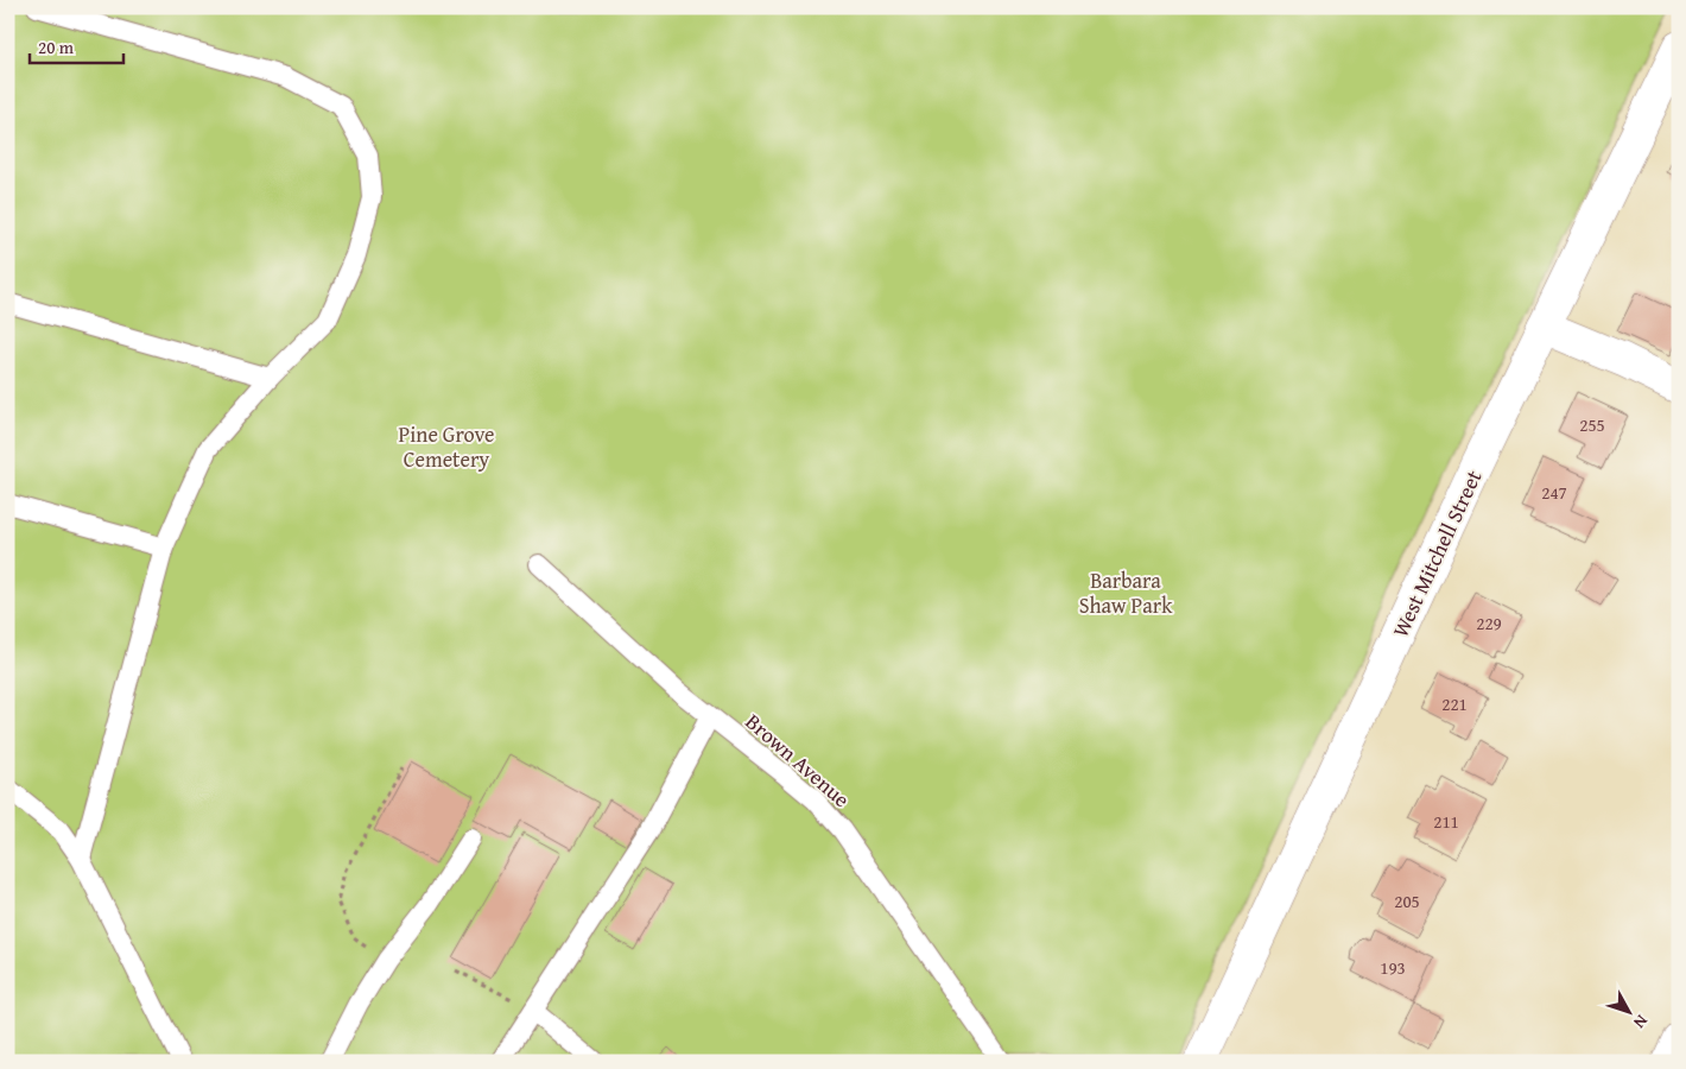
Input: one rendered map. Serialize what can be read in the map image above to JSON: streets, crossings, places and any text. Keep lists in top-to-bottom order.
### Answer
{
  "streets": {
    "street": ["West Mitchell Street"],
    "lane": ["Brown Avenue"]
  },
  "parks": ["Pine Grove Cemetery", "Barbara Shaw Park"],
  "house_numbers": [
    "255",
    "247",
    "229",
    "221",
    "211",
    "205",
    "193"
  ],
  "scale_bar": "20 m",
  "north": "bottom right"
}
